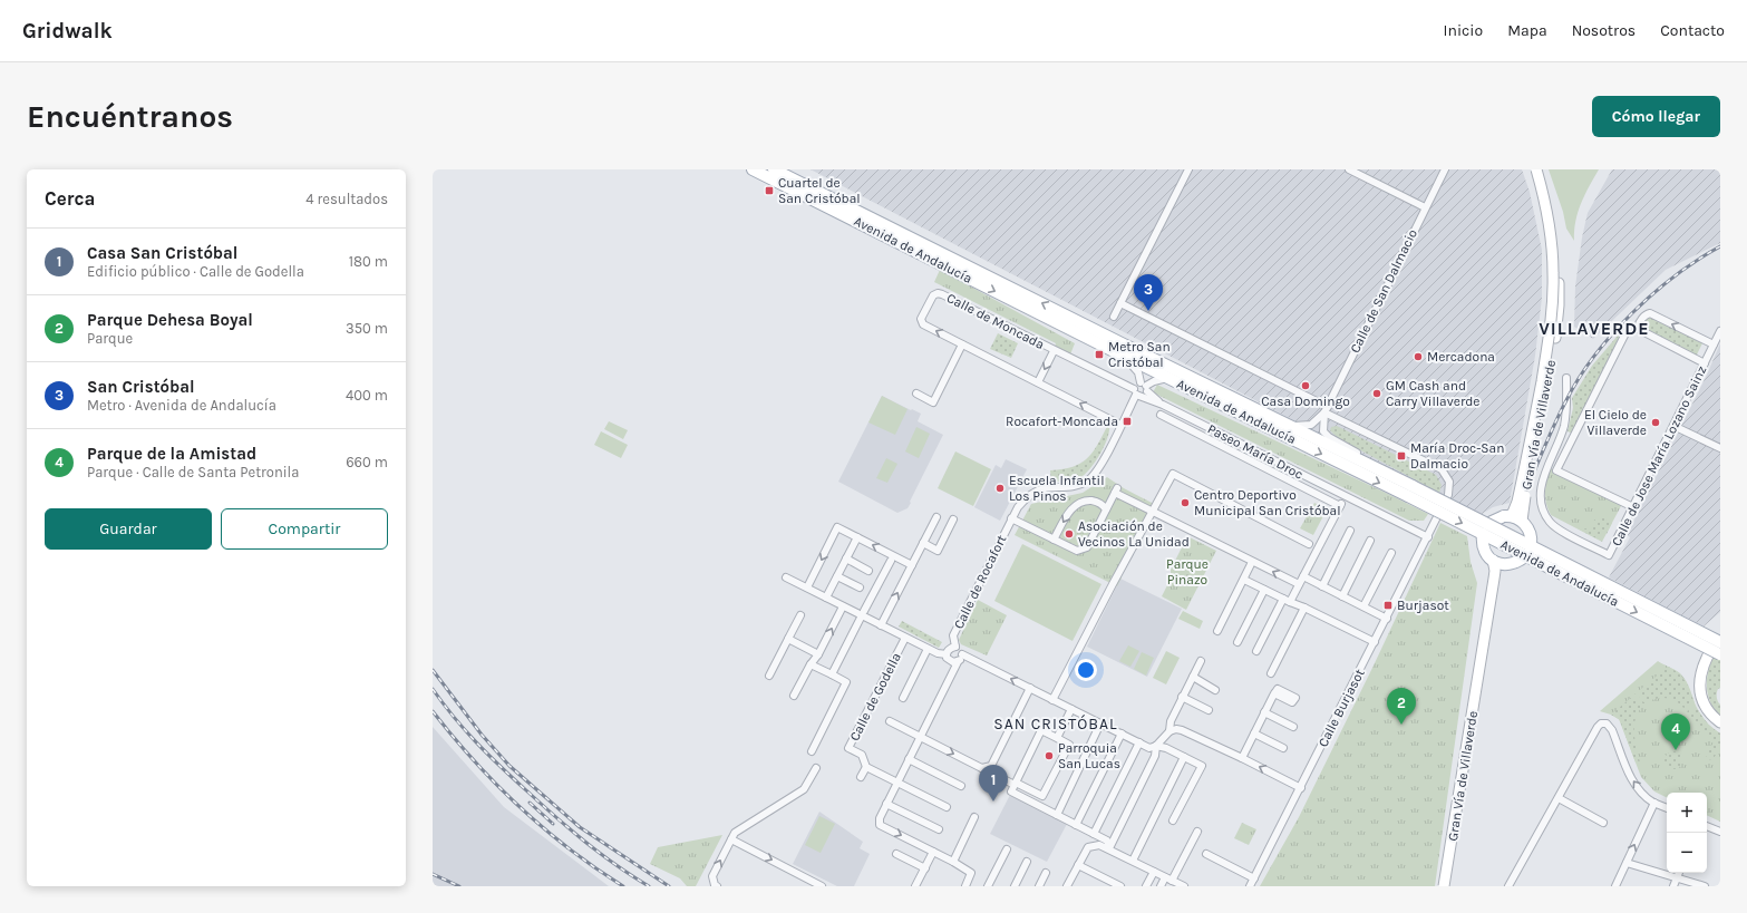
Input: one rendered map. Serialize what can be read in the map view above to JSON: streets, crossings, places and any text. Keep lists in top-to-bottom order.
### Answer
{
  "streets": {
    "main road": ["Avenida de Andalucía"],
    "street": [
      "Calle de San Dalmacio",
      "Calle de Moncada",
      "Gran Vía de Villaverde",
      "Paseo María Droc",
      "Calle de Jose María Lozano Sainz",
      "Calle de Rocafort",
      "Calle de Godella",
      "Calle Burjasot"
    ]
  },
  "crossings": [
    ["Avenida de Andalucía", "Calle de San Dalmacio"],
    ["Calle de Moncada", "Paseo María Droc"],
    ["Calle de Moncada", "Calle de Rocafort"],
    ["Paseo María Droc", "Calle de Rocafort"],
    ["Paseo María Droc", "Calle Burjasot"],
    ["Calle de Rocafort", "Calle de Godella"]
  ],
  "districts": ["VILLAVERDE", "SAN CRISTÓBAL"],
  "parks": ["Parque Pinazo"],
  "places": {
    "transit": [
      "Cuartel de San Cristóbal",
      "Metro San Cristóbal",
      "Rocafort-Moncada",
      "María Droc-San Dalmacio",
      "Burjasot"
    ],
    "other": [
      "Mercadona",
      "Casa Domingo",
      "GM Cash and Carry Villaverde",
      "El Cielo de Villaverde",
      "Escuela Infantil Los Pinos",
      "Centro Deportivo Municipal San Cristóbal",
      "Asociación de Vecinos La Unidad",
      "Parroquia San Lucas"
    ]
  },
  "page": {
    "header": "Gridwalk",
    "nav": [
      "Inicio",
      "Mapa",
      "Nosotros",
      "Contacto"
    ],
    "buttons": [
      "Cómo llegar",
      ["Guardar", "Compartir"]
    ],
    "title": "Encuéntranos",
    "heading": ["Cerca", "4 resultados"],
    "list": [
      {
        "mark": "1",
        "name": "Casa San Cristóbal",
        "note": "Edificio público · Calle de Godella",
        "value": "180 m"
      },
      {
        "mark": "2",
        "name": "Parque Dehesa Boyal",
        "note": "Parque",
        "value": "350 m"
      },
      {
        "mark": "3",
        "name": "San Cristóbal",
        "note": "Metro · Avenida de Andalucía",
        "value": "400 m"
      },
      {
        "mark": "4",
        "name": "Parque de la Amistad",
        "note": "Parque · Calle de Santa Petronila",
        "value": "660 m"
      }
    ],
    "pins": [
      "3",
      "2",
      "4",
      "1"
    ],
    "map_buttons": ["+", "−"]
  }
}
